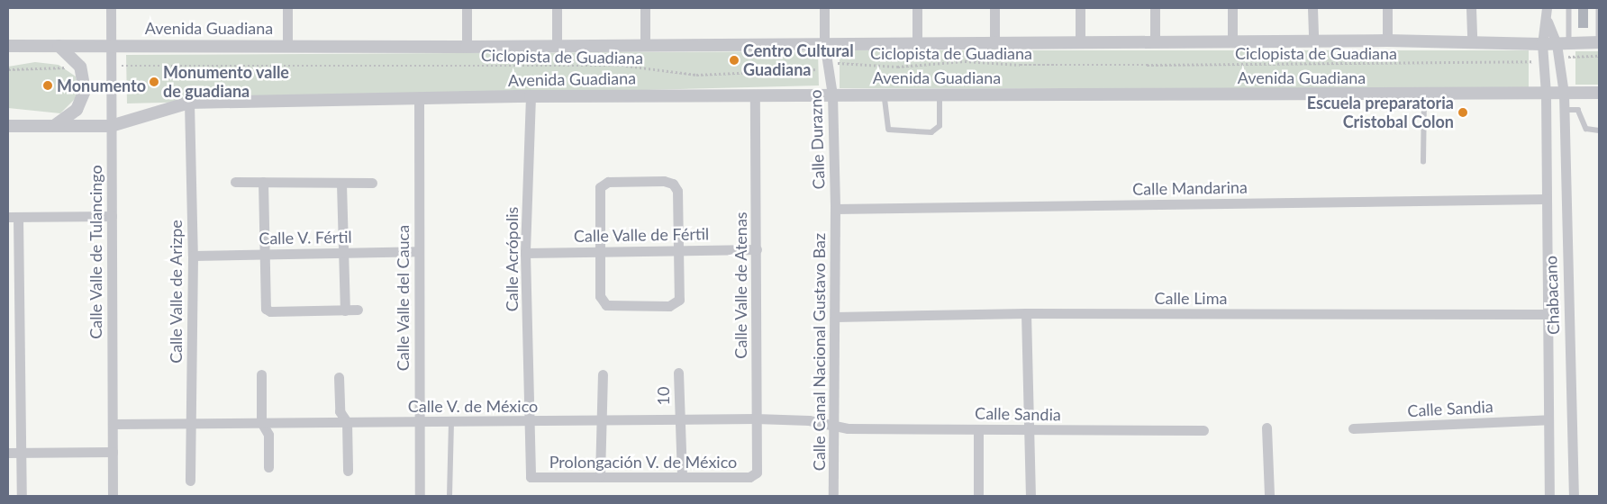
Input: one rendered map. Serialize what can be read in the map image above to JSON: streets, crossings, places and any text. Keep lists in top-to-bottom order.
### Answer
{
  "streets": {
    "street": [
      "Avenida Guadiana",
      "Calle Durazno",
      "Calle Mandarina",
      "Calle Valle de Fértil",
      "Calle V. Fértil",
      "Calle Valle de Tulancingo",
      "Calle Acrópolis",
      "Calle Valle de Atenas",
      "Calle Valle de Arizpe",
      "Chabacano",
      "Calle Valle del Cauca",
      "Calle Lima",
      "Calle Canal Nacional Gustavo Baz",
      "10",
      "Calle V. de México",
      "Calle Sandia",
      "Prolongación V. de México"
    ],
    "path": ["Ciclopista de Guadiana"]
  },
  "crossings": [
    ["Avenida Guadiana", "Calle Durazno"],
    ["Avenida Guadiana", "Calle Valle de Tulancingo"],
    ["Avenida Guadiana", "Calle Acrópolis"],
    ["Avenida Guadiana", "Calle Valle de Atenas"],
    ["Avenida Guadiana", "Calle Valle de Arizpe"],
    ["Avenida Guadiana", "Chabacano"],
    ["Avenida Guadiana", "Calle Valle del Cauca"],
    ["Ciclopista de Guadiana", "Calle Durazno"],
    ["Ciclopista de Guadiana", "Calle Valle de Tulancingo"],
    ["Ciclopista de Guadiana", "Chabacano"],
    ["Calle Durazno", "Calle Mandarina"],
    ["Calle Durazno", "Calle Canal Nacional Gustavo Baz"],
    ["Calle Mandarina", "Chabacano"],
    ["Calle Mandarina", "Calle Canal Nacional Gustavo Baz"],
    ["Calle Valle de Fértil", "Calle Acrópolis"],
    ["Calle Valle de Fértil", "Calle Valle de Atenas"],
    ["Calle V. Fértil", "Calle Valle de Arizpe"],
    ["Calle V. Fértil", "Calle Valle del Cauca"],
    ["Calle Valle de Tulancingo", "Calle V. de México"],
    ["Calle Acrópolis", "Calle V. de México"],
    ["Calle Acrópolis", "Prolongación V. de México"],
    ["Calle Valle de Atenas", "Calle V. de México"],
    ["Calle Valle de Atenas", "Prolongación V. de México"],
    ["Calle Valle de Arizpe", "Calle V. de México"],
    ["Chabacano", "Calle Lima"],
    ["Chabacano", "Calle Sandia"],
    ["Calle Valle del Cauca", "Calle V. de México"],
    ["Calle Lima", "Calle Canal Nacional Gustavo Baz"],
    ["Calle Canal Nacional Gustavo Baz", "Calle V. de México"],
    ["Calle Canal Nacional Gustavo Baz", "Calle Sandia"],
    ["10", "Calle V. de México"],
    ["10", "Prolongación V. de México"],
    ["Calle V. de México", "Calle Sandia"]
  ],
  "places": [
    "Centro Cultural Guadiana",
    "Monumento valle de guadiana",
    "Monumento",
    "Escuela preparatoria Cristobal Colon"
  ]
}
